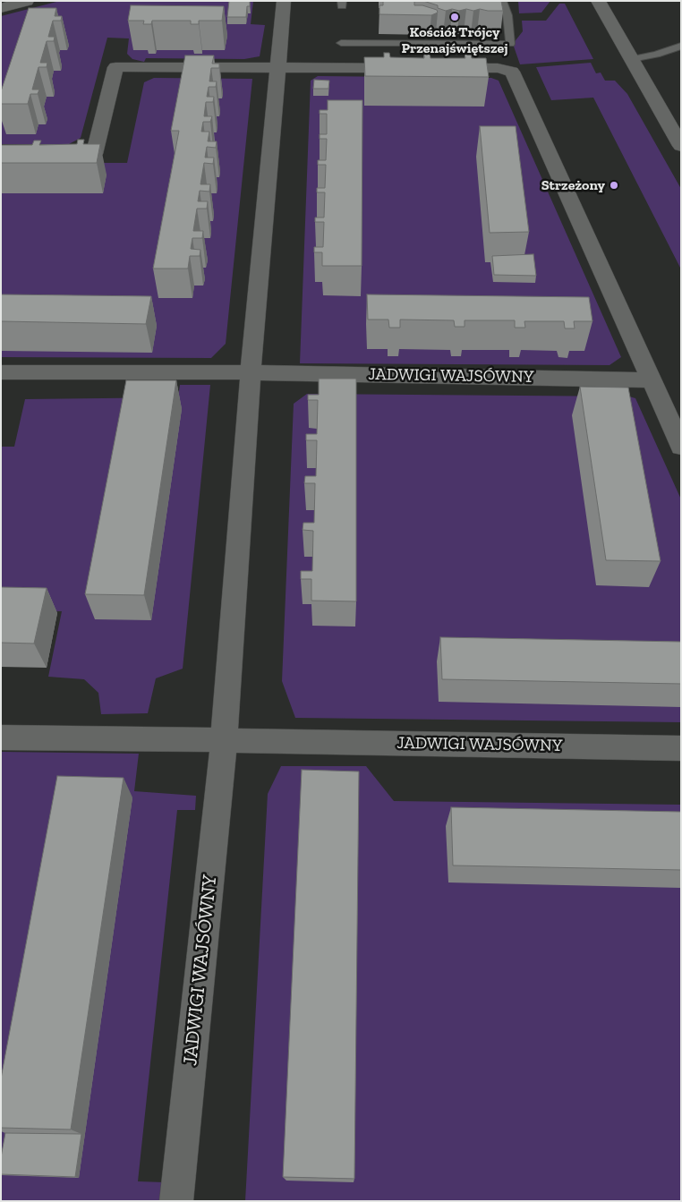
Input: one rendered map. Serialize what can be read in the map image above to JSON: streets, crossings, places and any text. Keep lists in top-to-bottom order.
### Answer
{
  "streets": {
    "street": ["JADWIGI WAJSÓWNY"]
  },
  "places": ["Kościół Trójcy Przenajświętszej", "Strzeżony"]
}
